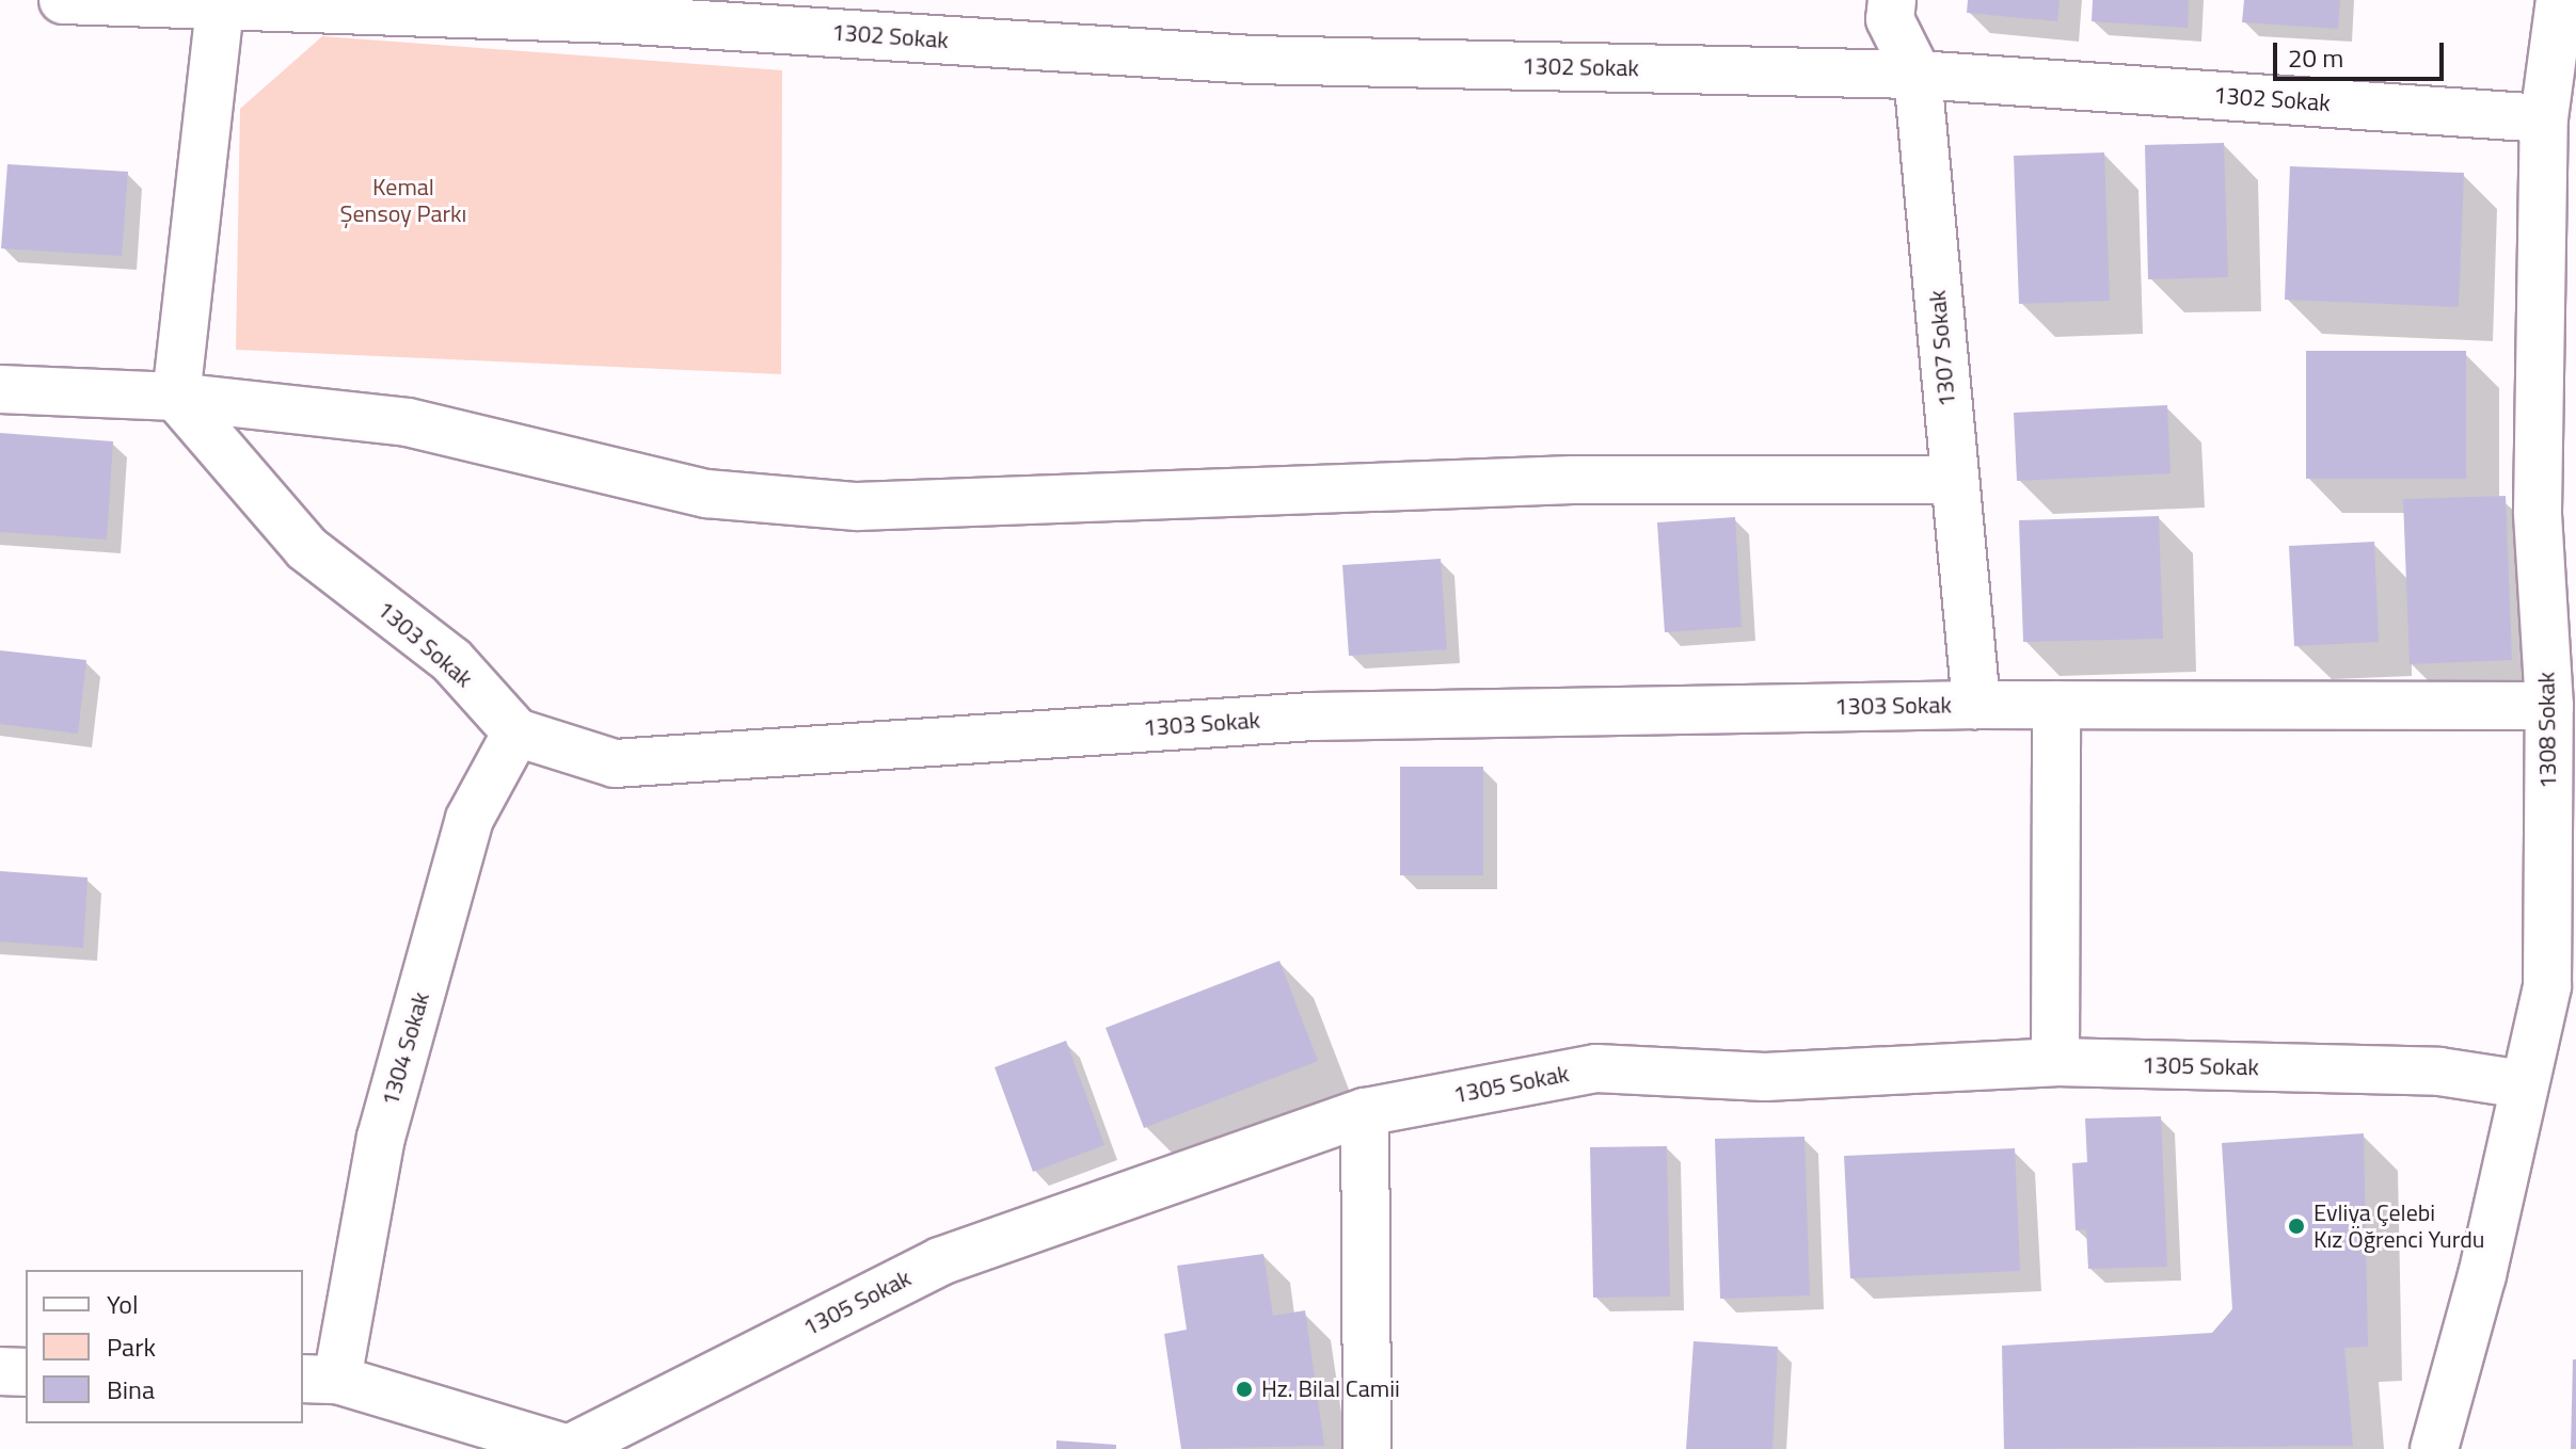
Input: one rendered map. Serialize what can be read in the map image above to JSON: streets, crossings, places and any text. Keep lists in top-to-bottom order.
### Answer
{
  "streets": {
    "street": [
      "1302 Sokak",
      "1307 Sokak",
      "1303 Sokak",
      "1308 Sokak",
      "1304 Sokak",
      "1305 Sokak"
    ]
  },
  "crossings": [
    ["1302 Sokak", "1307 Sokak"],
    ["1302 Sokak", "1308 Sokak"],
    ["1307 Sokak", "1303 Sokak"],
    ["1303 Sokak", "1308 Sokak"],
    ["1303 Sokak", "1304 Sokak"],
    ["1308 Sokak", "1305 Sokak"]
  ],
  "parks": ["Kemal Şensoy Parkı"],
  "places": ["Evliya Çelebi Kız Öğrenci Yurdu", "Hz. Bilal Camii"],
  "legend": ["Yol", "Park", "Bina"],
  "scale_bar": "20 m"
}
